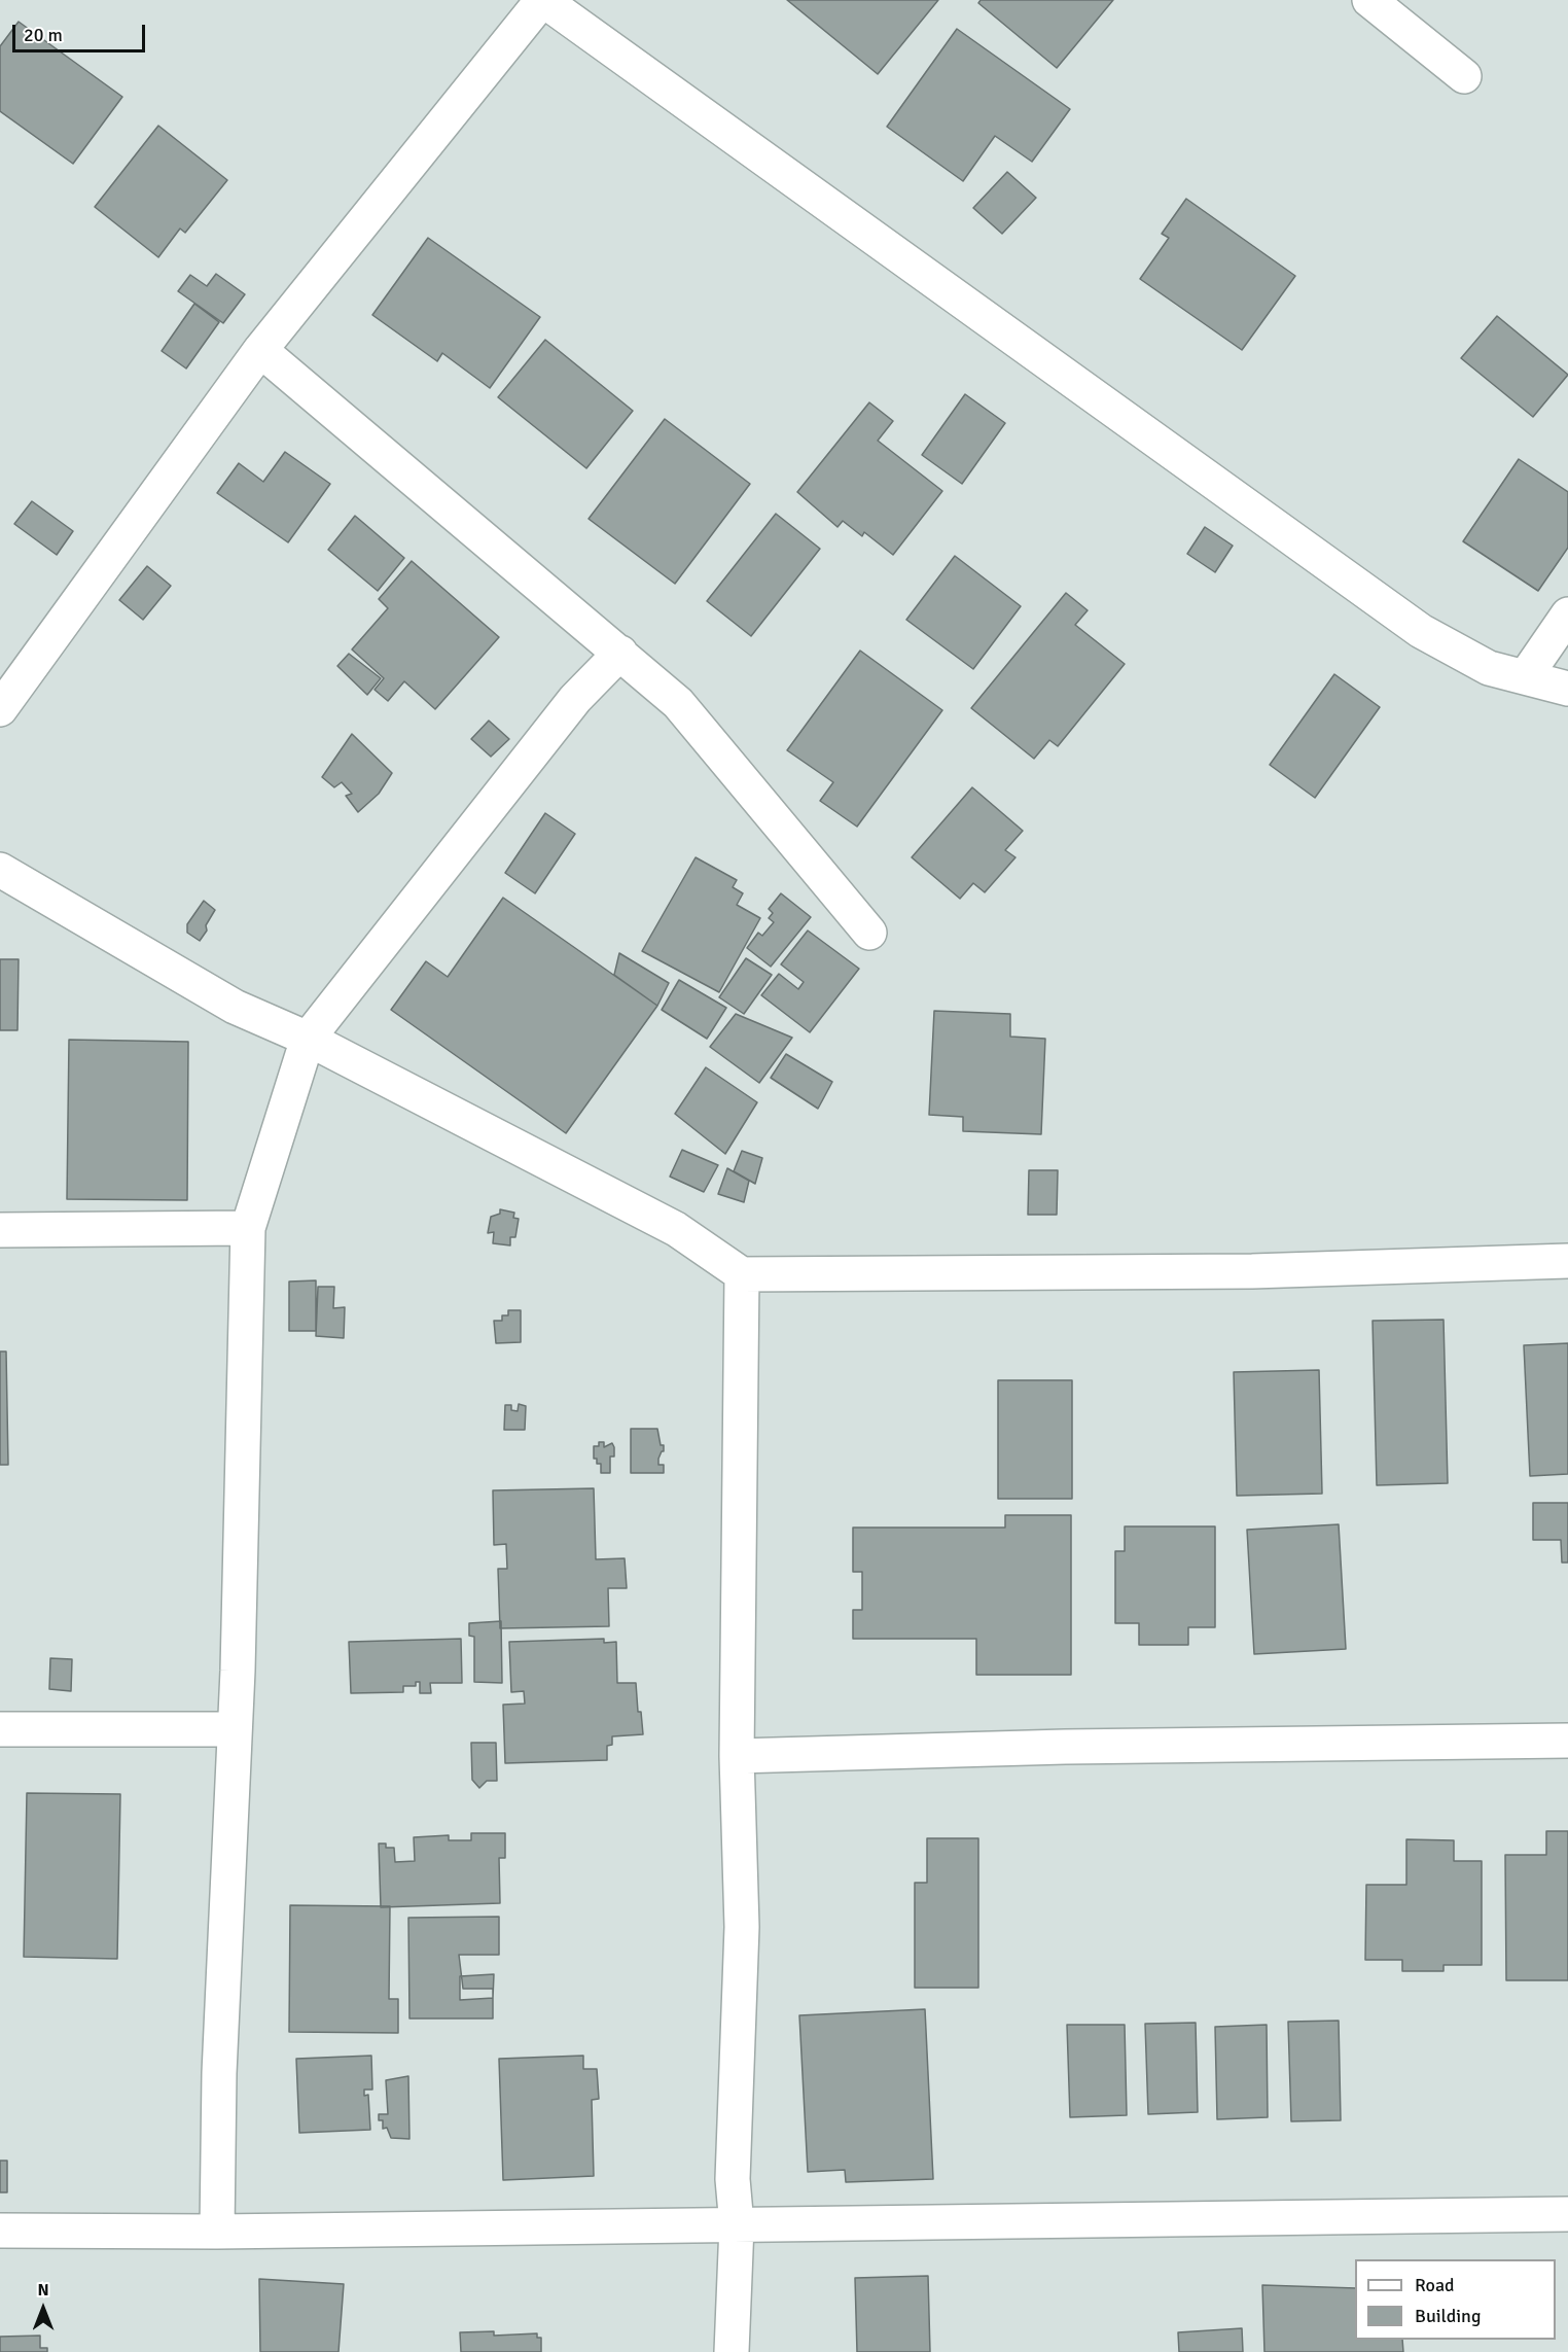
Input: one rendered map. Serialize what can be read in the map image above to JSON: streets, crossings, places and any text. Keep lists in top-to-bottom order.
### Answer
{
  "legend": ["Road", "Building"],
  "scale_bar": "20 m",
  "north": "top"
}
